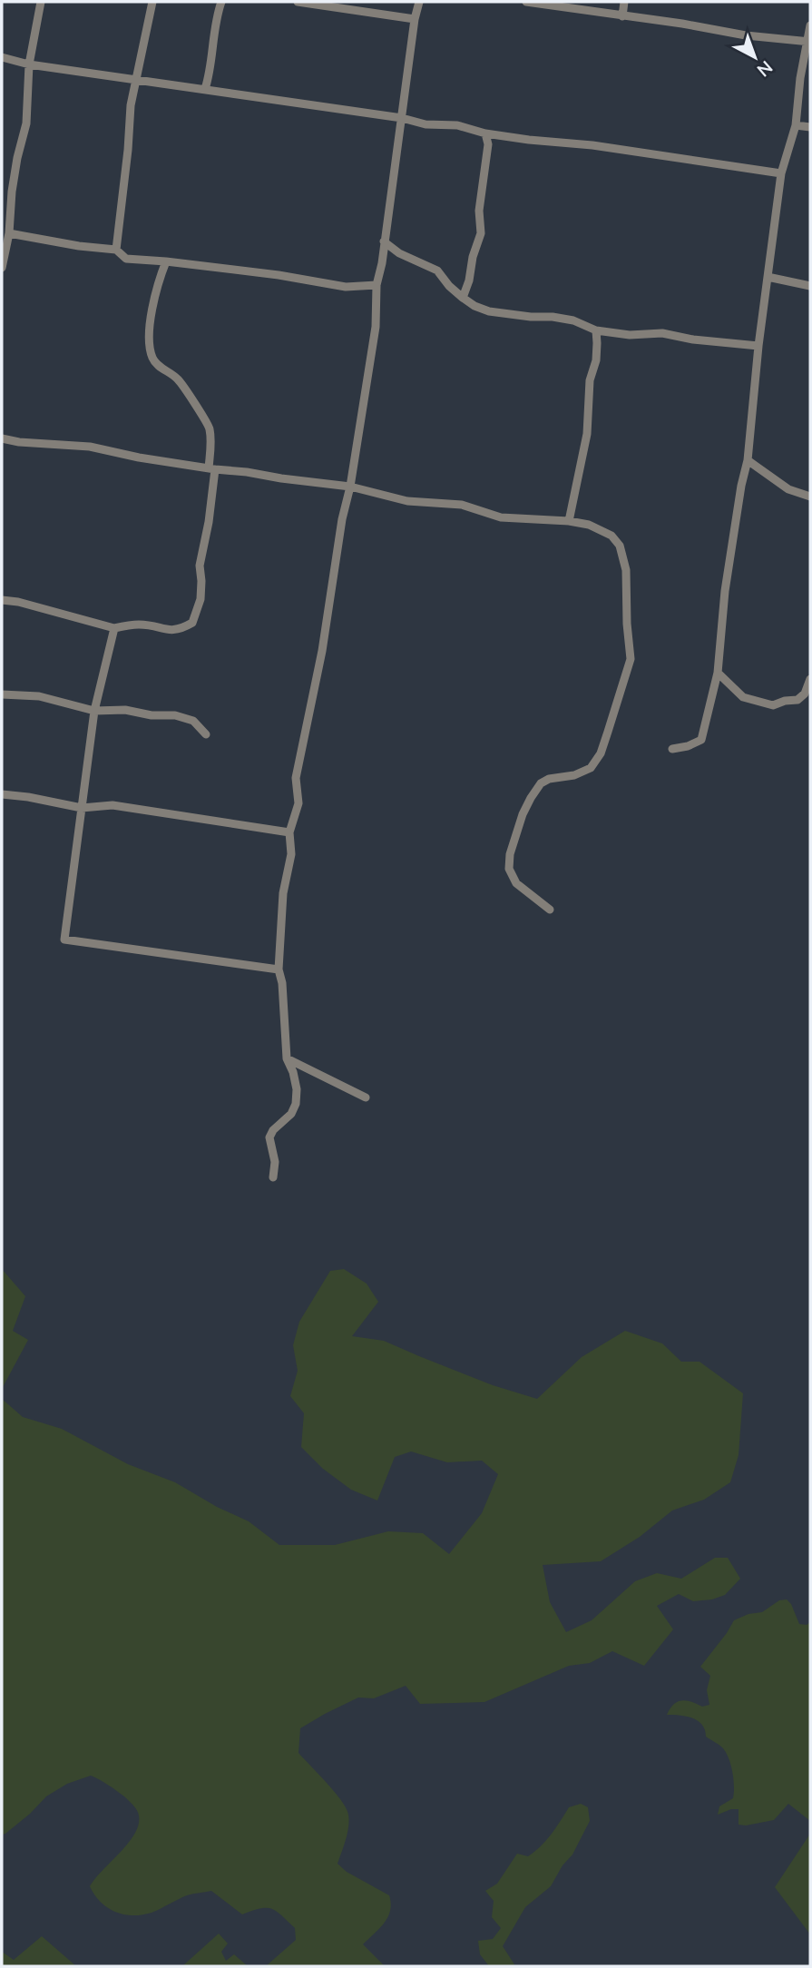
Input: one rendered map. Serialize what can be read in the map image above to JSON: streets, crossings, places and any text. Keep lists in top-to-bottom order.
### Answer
{
  "north": "bottom right"
}
